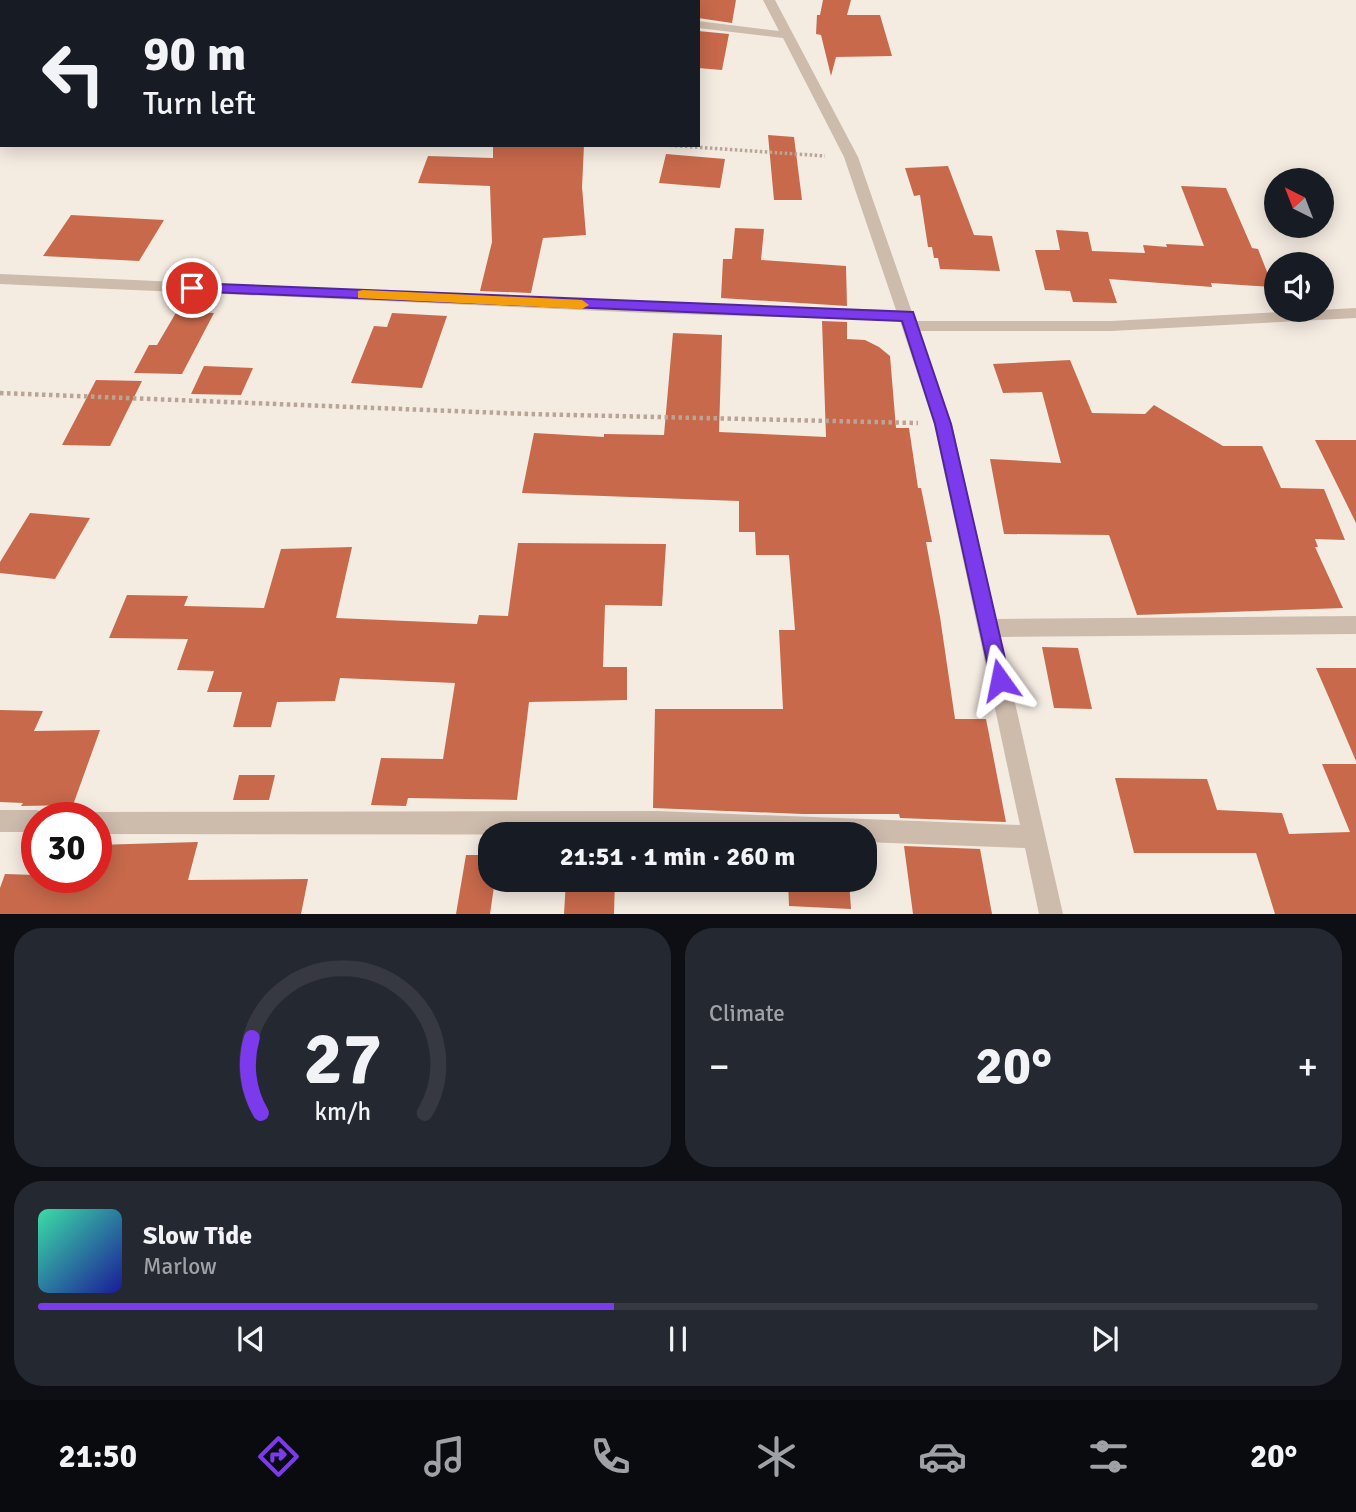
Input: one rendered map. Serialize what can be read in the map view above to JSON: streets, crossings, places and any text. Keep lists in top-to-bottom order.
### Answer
{
  "north": "top left",
  "page": {
    "turn": ["90 m", "Turn left"],
    "limit": "30",
    "trip": "21:51 · 1 min · 260 m",
    "tile": "Climate",
    "heat": ["−", "20°", "+"],
    "song": ["Slow Tide", "Marlow"],
    "tabs": ["21:50", "20°"],
    "gauge": ["27", "km/h"]
  }
}
